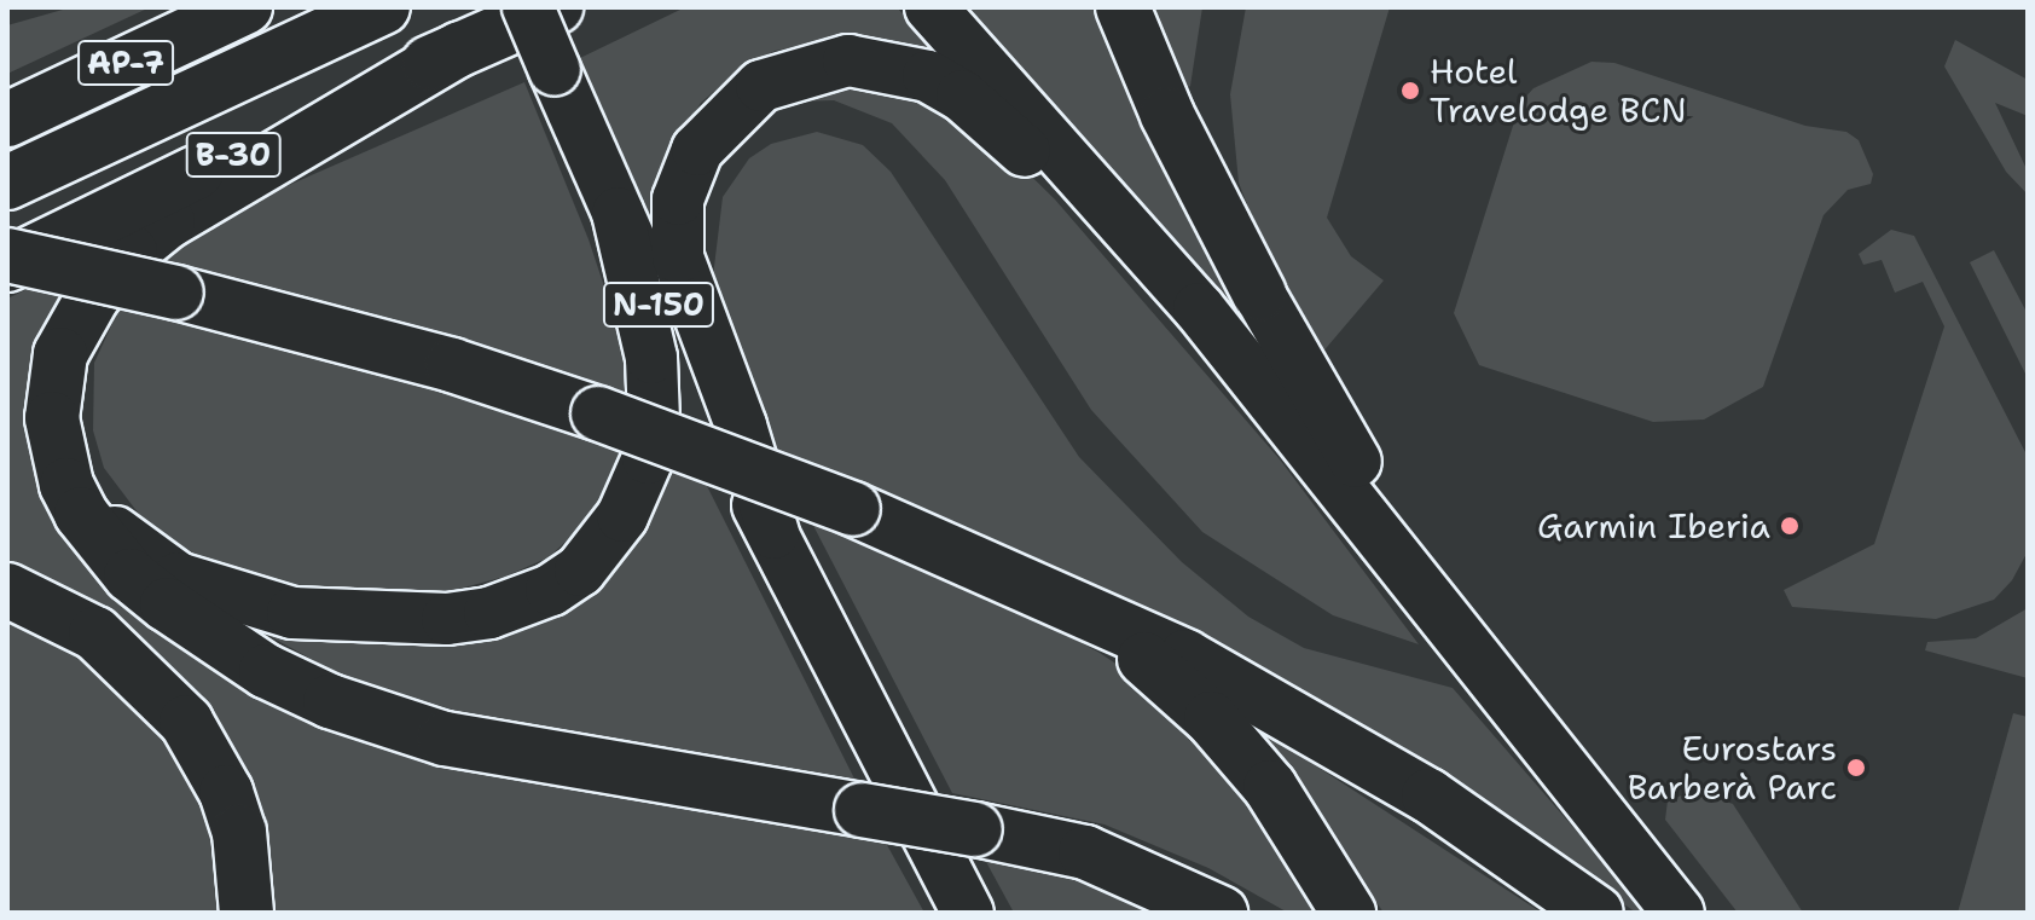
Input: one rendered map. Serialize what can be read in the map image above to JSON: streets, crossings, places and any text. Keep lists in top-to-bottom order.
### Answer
{
  "streets": {
    "highway": ["AP-7", "B-30"],
    "main road": ["N-150"]
  },
  "places": ["Hotel Travelodge BCN", "Garmin Iberia", "Eurostars Barberà Parc"]
}
